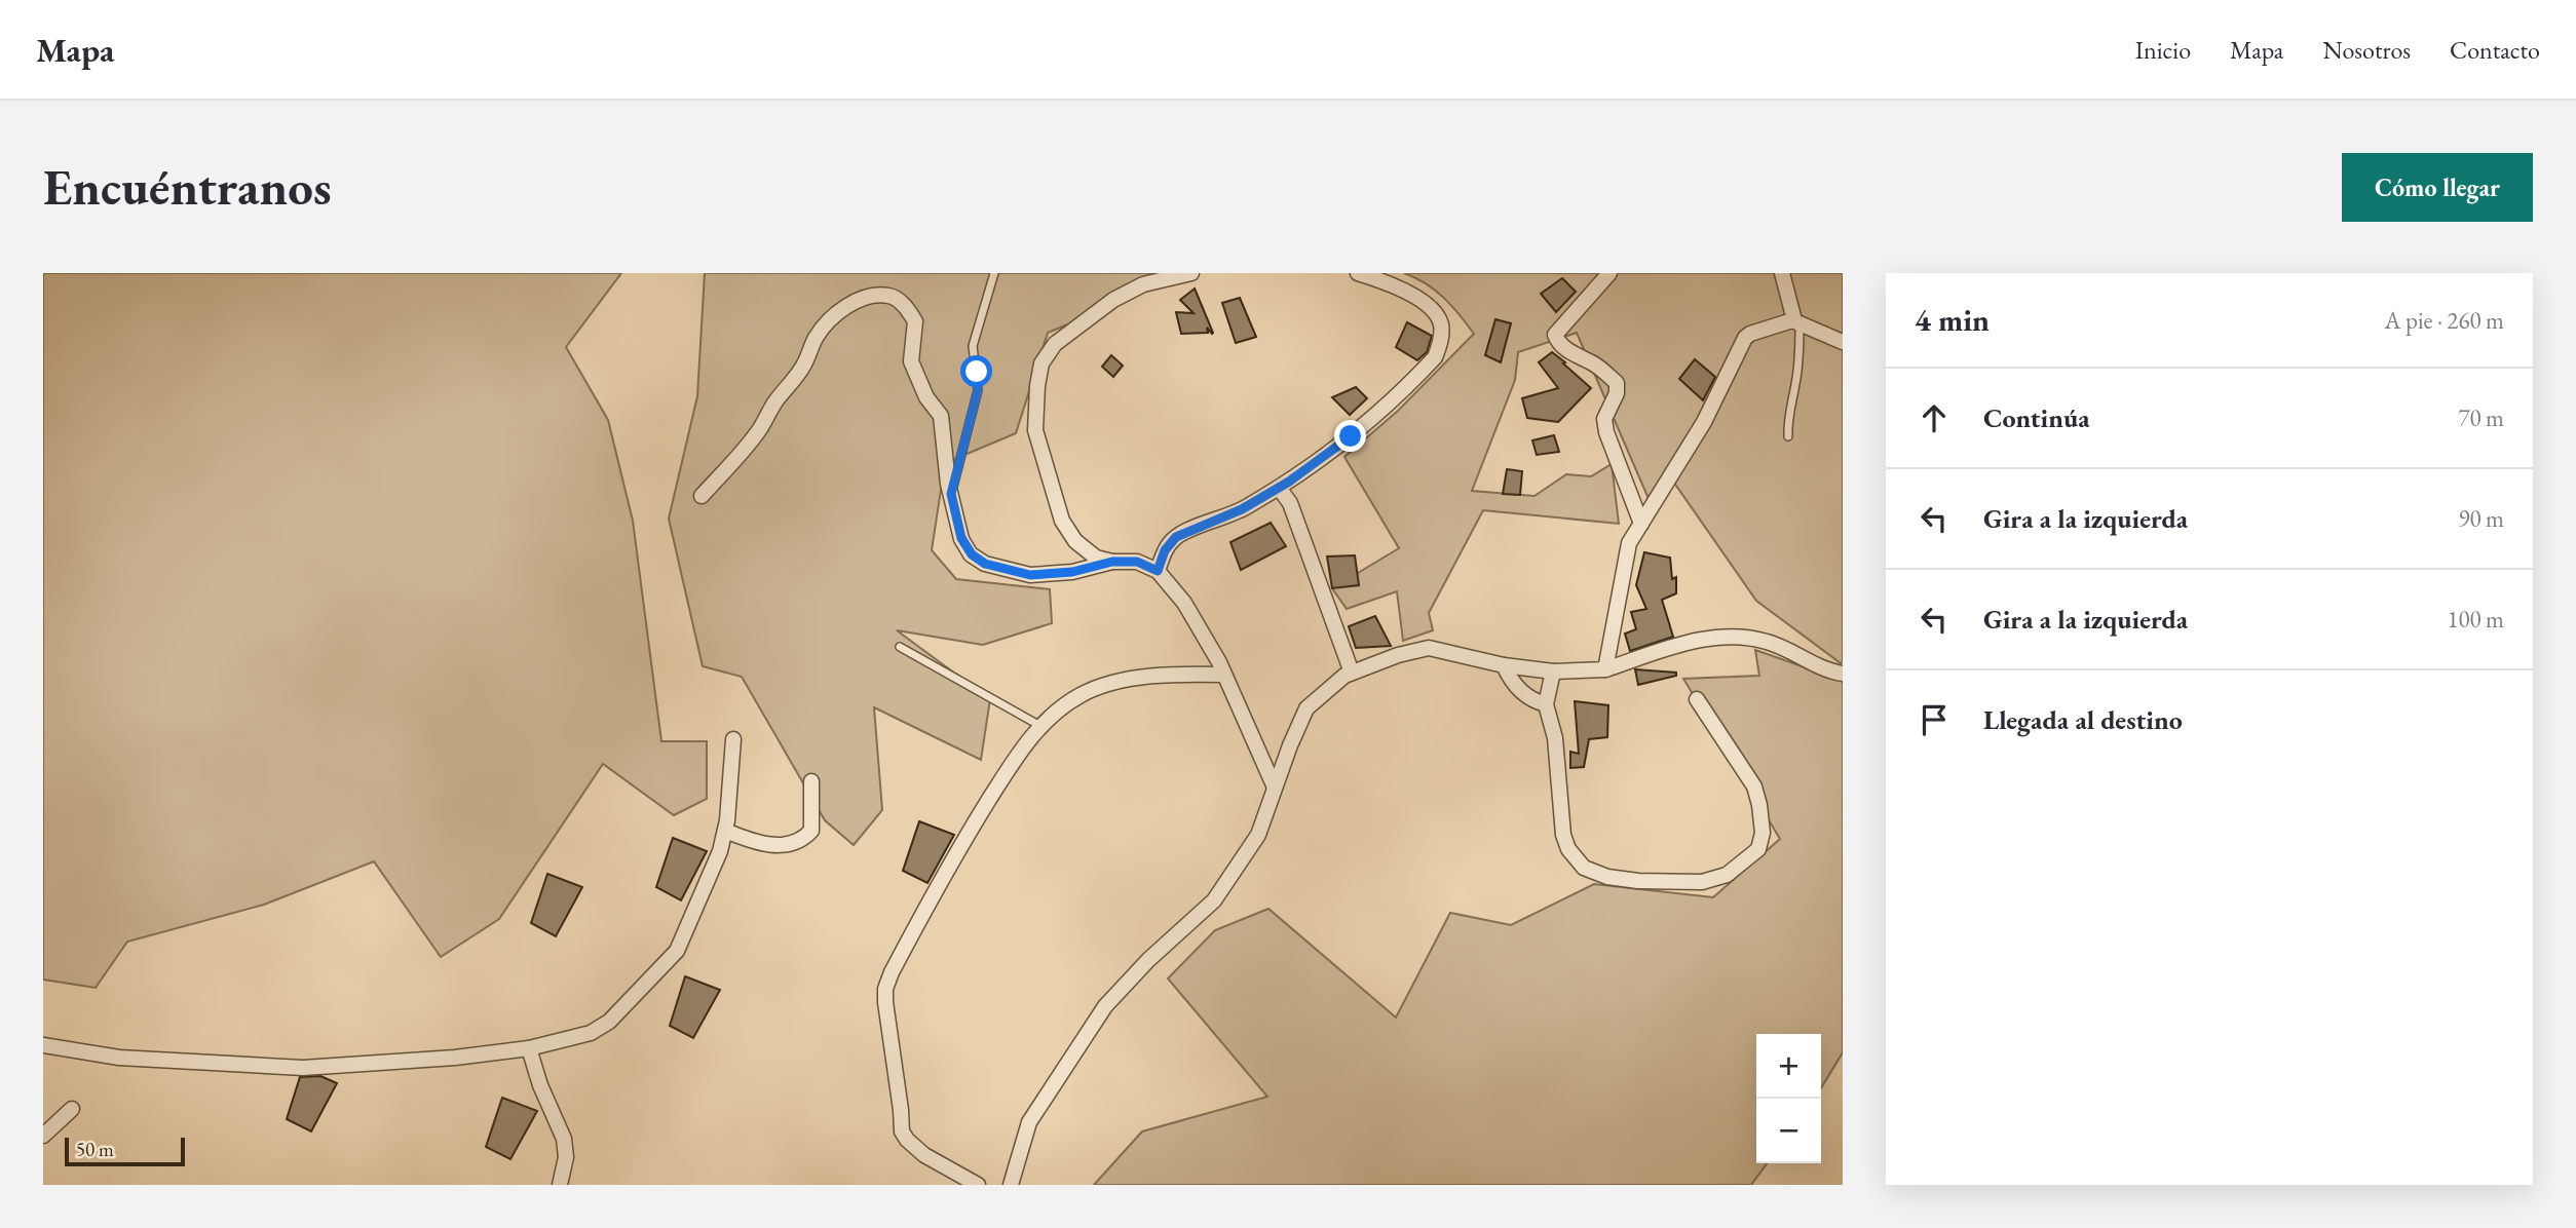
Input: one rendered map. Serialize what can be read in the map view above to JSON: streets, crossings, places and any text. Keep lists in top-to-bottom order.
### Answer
{
  "scale_bar": "50 m",
  "page": {
    "header": "Mapa",
    "nav": [
      "Inicio",
      "Mapa",
      "Nosotros",
      "Contacto"
    ],
    "buttons": "Cómo llegar",
    "title": "Encuéntranos",
    "heading": ["4 min", "A pie · 260 m"],
    "list": [
      ["Continúa", "70 m"],
      ["Gira a la izquierda", "90 m"],
      ["Gira a la izquierda", "100 m"],
      "Llegada al destino"
    ],
    "map_buttons": ["+", "−"],
    "scale": "50 m"
  }
}
